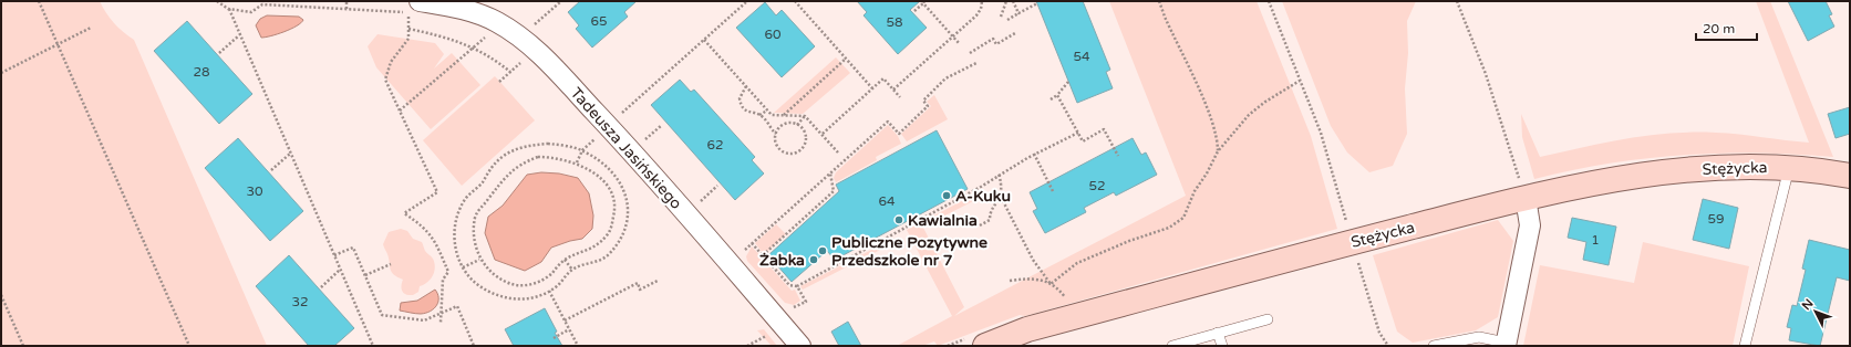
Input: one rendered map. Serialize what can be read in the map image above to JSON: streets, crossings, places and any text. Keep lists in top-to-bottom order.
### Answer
{
  "streets": {
    "street": ["Tadeusza Jasińskiego", "Stężycka"]
  },
  "places": [
    "A-Kuku",
    "Kawialnia",
    "Publiczne Pozytywne Przedszkole nr 7",
    "Żabka"
  ],
  "house_numbers": [
    "65",
    "58",
    "60",
    "54",
    "28",
    "62",
    "52",
    "30",
    "64",
    "59",
    "1",
    "32"
  ],
  "scale_bar": "20 m",
  "north": "top left"
}
